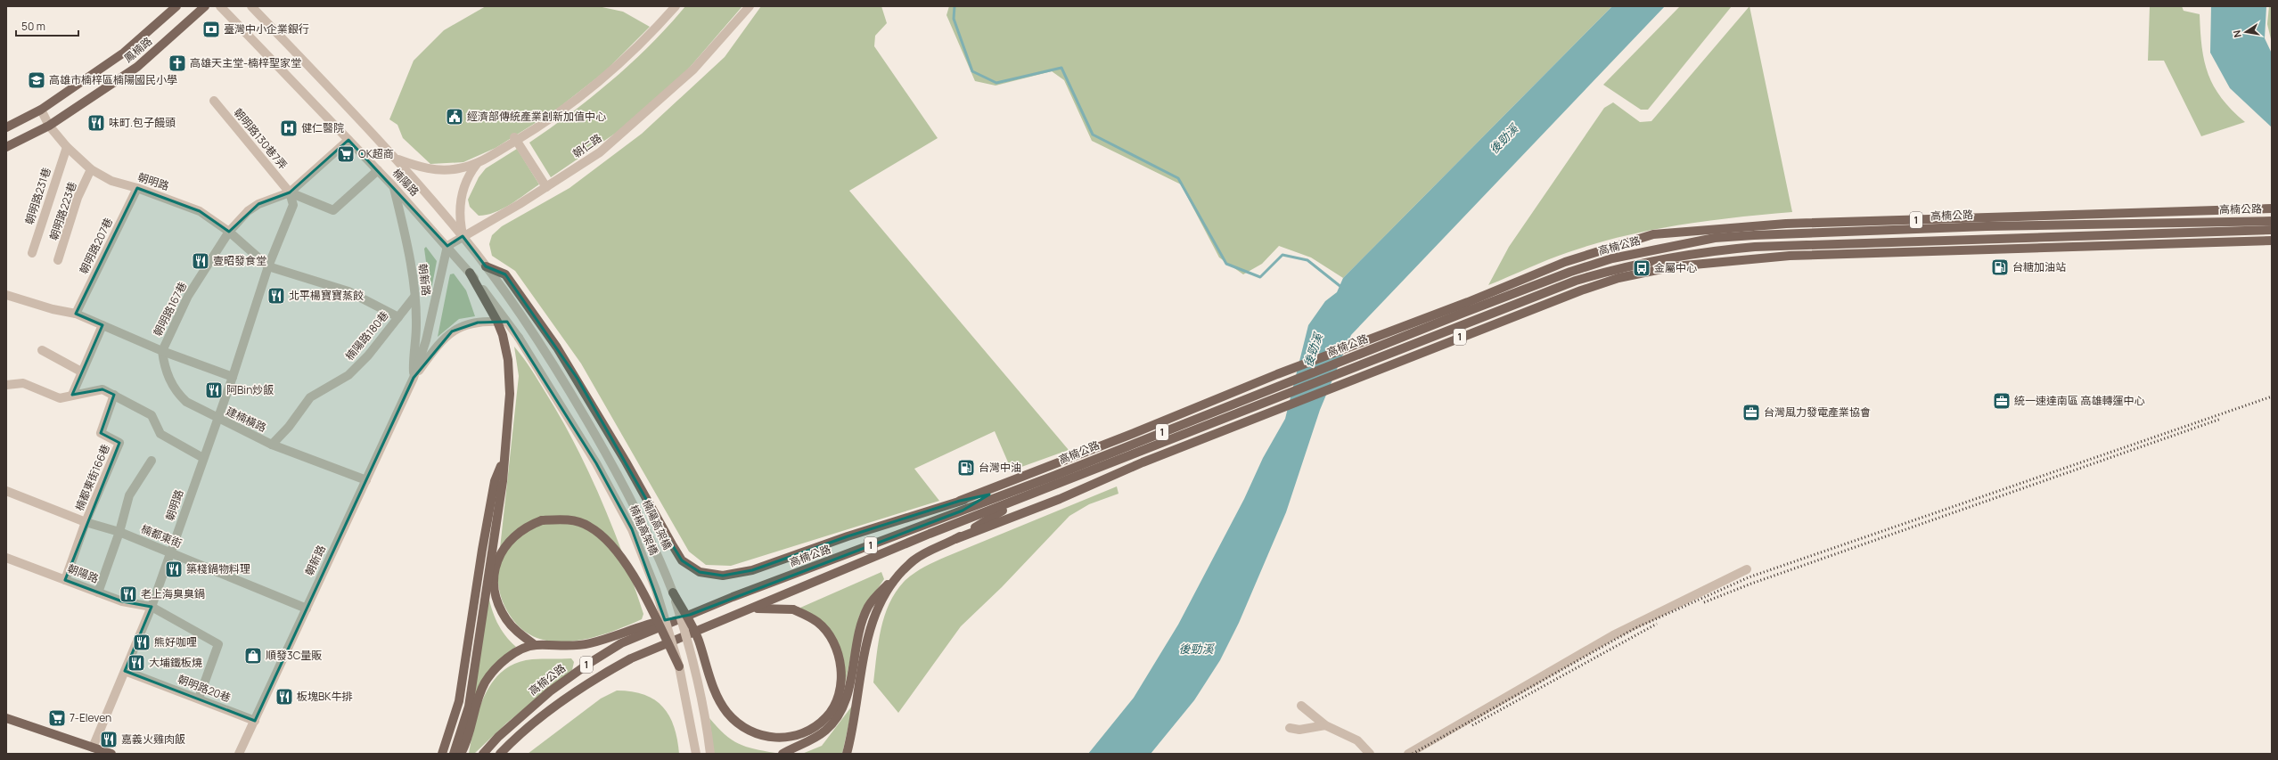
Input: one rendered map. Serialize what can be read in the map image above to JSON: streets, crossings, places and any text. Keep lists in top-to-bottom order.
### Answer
{
  "streets": {
    "main road": ["鳳楠路", "高楠公路", "1"],
    "street": [
      "朝明路130巷7弄",
      "朝仁路",
      "朝明路",
      "楠陽路",
      "朝明路231巷",
      "朝明路223巷",
      "朝明路207巷",
      "朝新路",
      "朝明路167巷",
      "楠陽路180巷",
      "建楠橫路",
      "楠都東街166巷",
      "楠陽高架橋",
      "楠楊高架橋",
      "楠都東街",
      "朝陽路",
      "朝明路20巷"
    ]
  },
  "crossings": [
    ["鳳楠路", "朝明路"],
    ["朝明路130巷7弄", "朝明路167巷"],
    ["朝仁路", "楠陽路"],
    ["朝仁路", "朝新路"],
    ["朝明路", "朝明路231巷"],
    ["朝明路", "朝明路223巷"],
    ["朝明路", "朝明路207巷"],
    ["朝明路", "朝明路167巷"],
    ["朝明路", "楠陽路180巷"],
    ["朝明路", "建楠橫路"],
    ["朝明路", "楠都東街"],
    ["朝明路", "朝陽路"],
    ["朝明路", "朝明路20巷"],
    ["楠陽路", "朝新路"],
    ["楠陽路", "楠陽高架橋"],
    ["楠陽路", "楠楊高架橋"],
    ["朝新路", "楠陽路180巷"],
    ["朝新路", "建楠橫路"],
    ["朝新路", "楠都東街"],
    ["朝新路", "朝明路20巷"],
    ["朝明路167巷", "建楠橫路"],
    ["楠陽路180巷", "建楠橫路"],
    ["楠都東街166巷", "楠都東街"],
    ["楠都東街166巷", "朝陽路"],
    ["朝陽路", "朝明路20巷"]
  ],
  "water": ["後勁溪"],
  "places": {
    "bank": ["臺灣中小企業銀行"],
    "church": ["高雄天主堂-楠梓聖家堂"],
    "school or university": ["高雄市楠梓區楠陽國民小學"],
    "public building": ["經濟部傳統產業創新加值中心"],
    "restaurant": [
      "味町.包子饅頭",
      "壹昭發食堂",
      "北平楊寶寶蒸餃",
      "阿Bin炒飯",
      "築棧鍋物料理",
      "老上海臭臭鍋",
      "熊好咖哩",
      "大埔鐵板燒",
      "板塊BK牛排",
      "嘉義火雞肉飯"
    ],
    "hospital": ["健仁醫院"],
    "supermarket": ["OK超商", "7-Eleven"],
    "fuel station": ["台糖加油站", "台灣中油"],
    "bus stop": ["金屬中心"],
    "office": ["統一速達南區 高雄轉運中心", "台灣風力發電產業協會"],
    "shop": ["順發3C量販"]
  },
  "scale_bar": "50 m",
  "north": "left"
}
